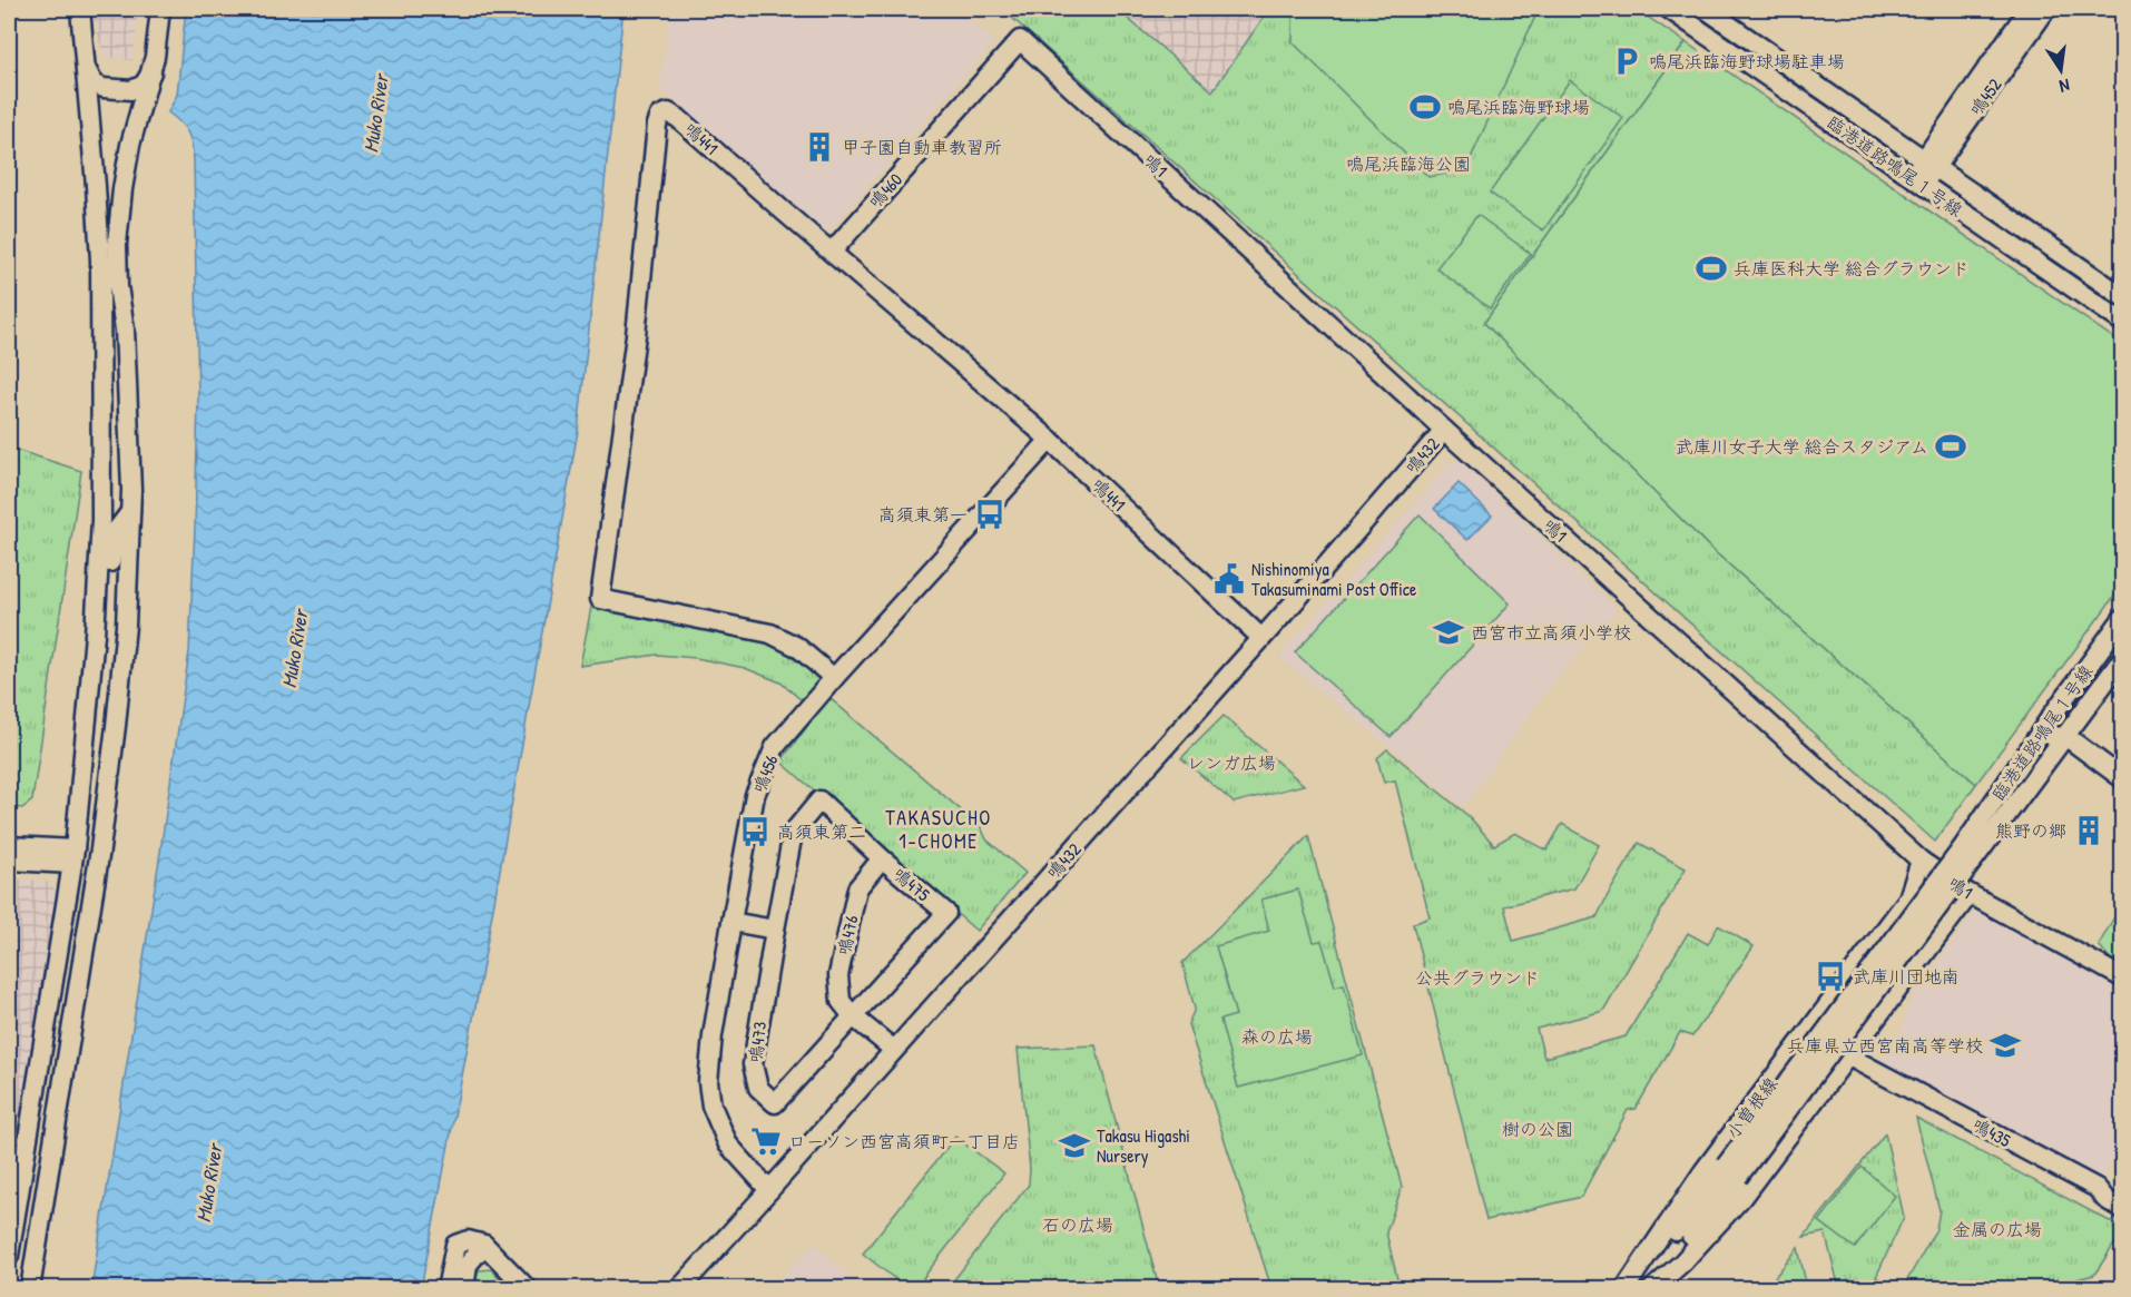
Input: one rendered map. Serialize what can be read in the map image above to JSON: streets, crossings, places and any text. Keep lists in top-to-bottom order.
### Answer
{
  "streets": {
    "street": [
      "鳴452",
      "鳴441",
      "鳴1",
      "臨港道路鳴尾１号線",
      "鳴460",
      "鳴432",
      "鳴456",
      "鳴475",
      "鳴476",
      "鳴473",
      "小曽根線",
      "鳴435"
    ]
  },
  "crossings": [
    ["鳴452", "臨港道路鳴尾１号線"],
    ["鳴441", "鳴460"],
    ["鳴441", "鳴432"],
    ["鳴441", "鳴456"],
    ["鳴1", "鳴460"],
    ["鳴1", "鳴432"],
    ["鳴1", "小曽根線"],
    ["鳴432", "鳴456"],
    ["鳴475", "鳴476"],
    ["鳴475", "鳴473"],
    ["鳴476", "鳴473"]
  ],
  "districts": ["TAKASUCHO 1-CHOME"],
  "water": ["Muko River"],
  "parks": [
    "鳴尾浜臨海公園",
    "レンガ広場",
    "公共グラウンド",
    "森の広場",
    "樹の公園",
    "石の広場",
    "金属の広場"
  ],
  "places": {
    "parking": ["鳴尾浜臨海野球場駐車場"],
    "sports": ["鳴尾浜臨海野球場", "兵庫医科大学 総合グラウンド", "武庫川女子大学 総合スタジアム"],
    "building": ["甲子園自動車教習所", "熊野の郷"],
    "bus stop": ["高須東第一", "高須東第二", "武庫川団地南"],
    "public building": ["Nishinomiya Takasuminami Post Office"],
    "school or university": ["西宮市立高須小学校", "兵庫県立西宮南高等学校", "Takasu Higashi Nursery"],
    "supermarket": ["ローソン西宮高須町一丁目店"]
  },
  "north": "bottom"
}
